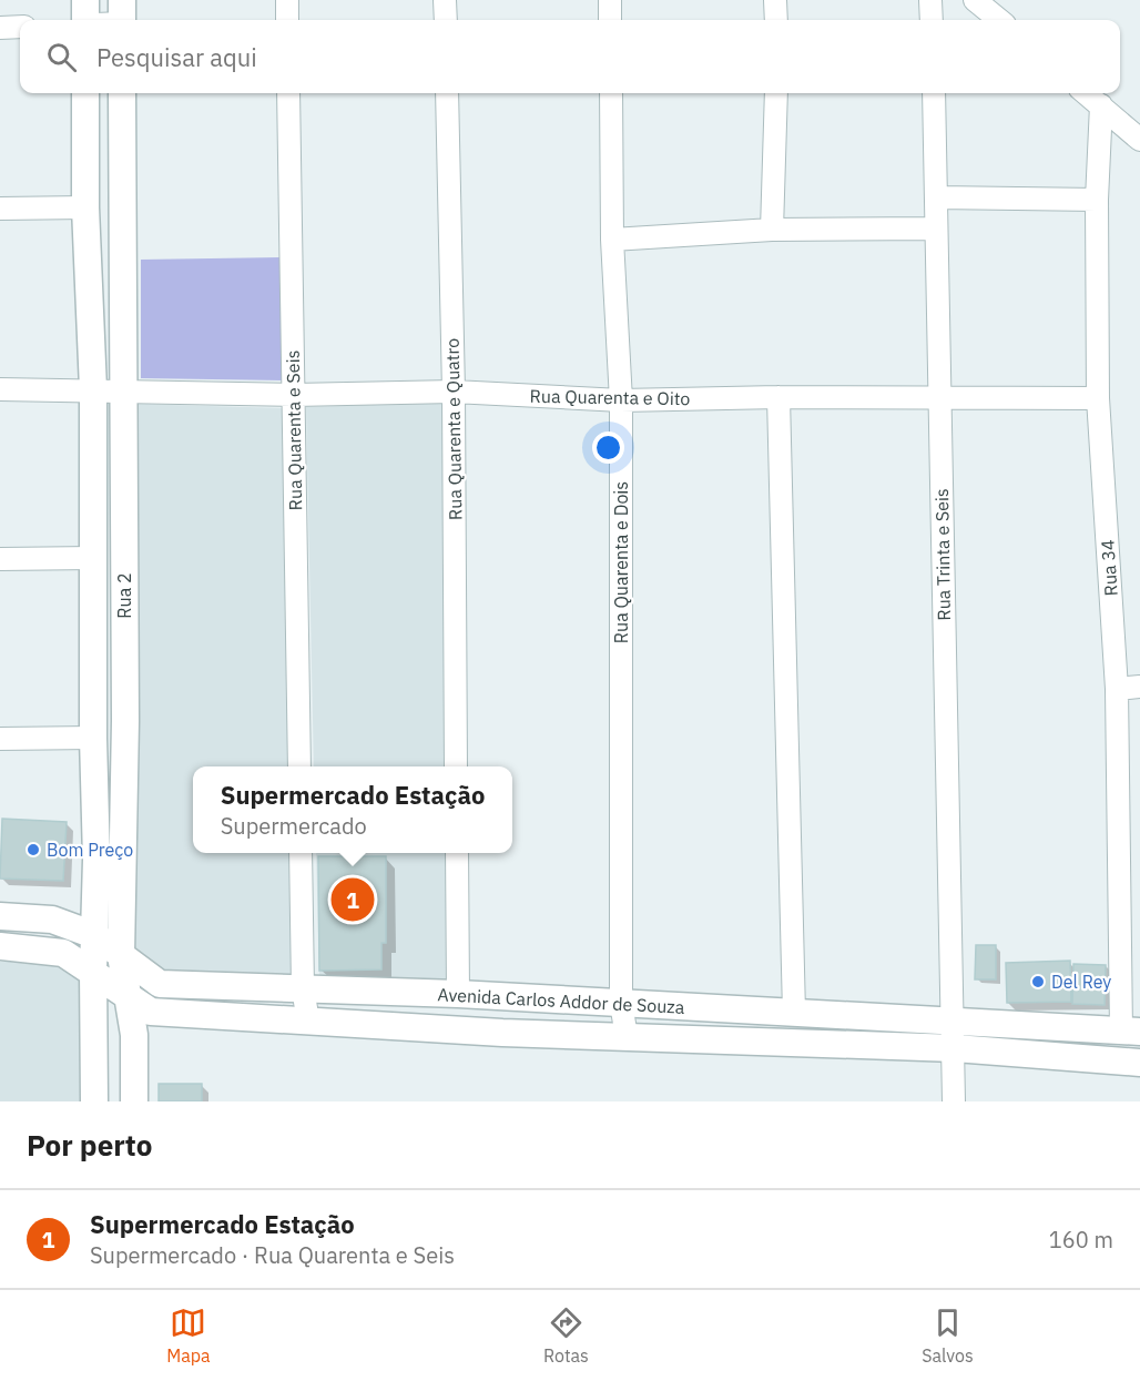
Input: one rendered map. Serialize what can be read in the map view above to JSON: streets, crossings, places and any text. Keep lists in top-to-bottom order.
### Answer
{
  "streets": {
    "street": [
      "Rua Quarenta e Oito",
      "Rua Quarenta e Quatro",
      "Rua Quarenta e Seis",
      "Rua Trinta e Seis",
      "Rua Quarenta e Dois",
      "Rua 34",
      "Rua 2",
      "Avenida Carlos Addor de Souza"
    ]
  },
  "crossings": [
    ["Rua Quarenta e Oito", "Rua Quarenta e Quatro"],
    ["Rua Quarenta e Oito", "Rua Quarenta e Seis"],
    ["Rua Quarenta e Oito", "Rua Trinta e Seis"],
    ["Rua Quarenta e Oito", "Rua Quarenta e Dois"],
    ["Rua Quarenta e Oito", "Rua 34"],
    ["Rua Quarenta e Oito", "Rua 2"],
    ["Rua Trinta e Seis", "Avenida Carlos Addor de Souza"],
    ["Rua Quarenta e Dois", "Avenida Carlos Addor de Souza"],
    ["Rua 34", "Avenida Carlos Addor de Souza"],
    ["Rua 2", "Avenida Carlos Addor de Souza"]
  ],
  "places": ["Bom Preço", "Del Rey"],
  "page": {
    "search": "Pesquisar aqui",
    "popup": ["Supermercado Estação", "Supermercado"],
    "pins": "1",
    "heading": "Por perto",
    "list": [
      {
        "mark": "1",
        "name": "Supermercado Estação",
        "note": "Supermercado · Rua Quarenta e Seis",
        "value": "160 m"
      }
    ],
    "nav": ["Mapa", "Rotas", "Salvos"]
  }
}
